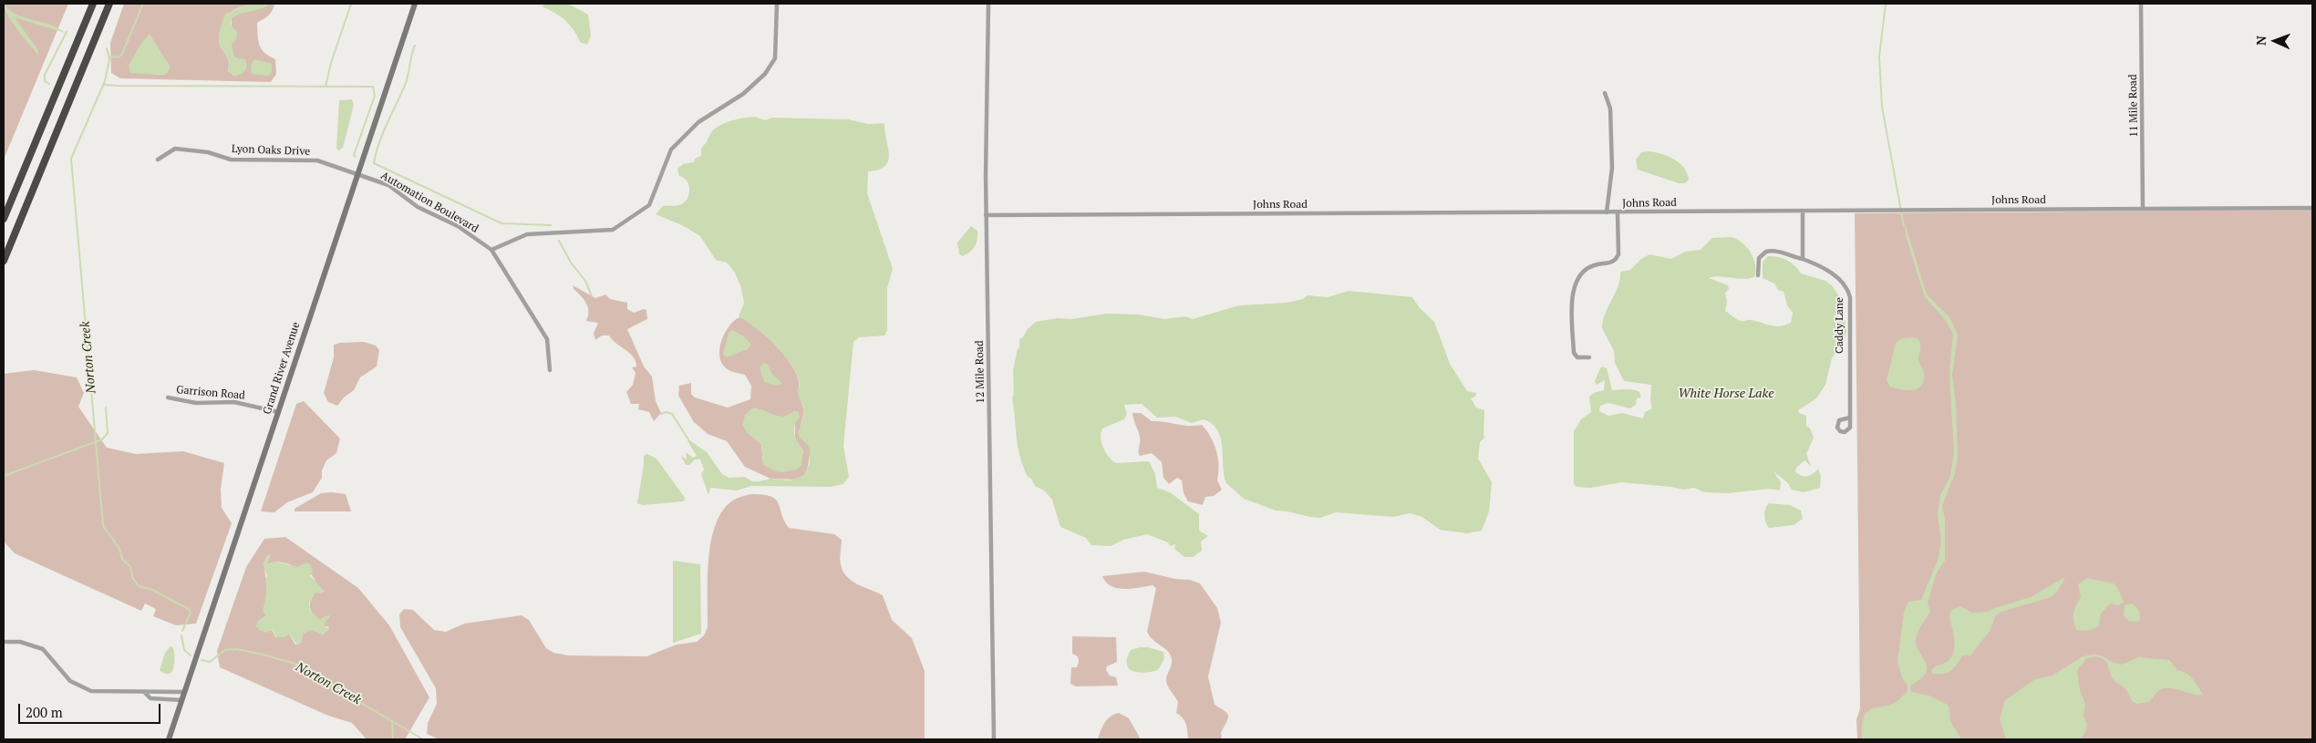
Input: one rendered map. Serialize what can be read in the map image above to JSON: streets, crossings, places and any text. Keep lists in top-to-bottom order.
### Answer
{
  "streets": {
    "main road": ["Grand River Avenue"],
    "street": [
      "11 Mile Road",
      "Lyon Oaks Drive",
      "Johns Road",
      "Automation Boulevard",
      "Caddy Lane",
      "12 Mile Road",
      "Garrison Road"
    ]
  },
  "crossings": [
    ["11 Mile Road", "Johns Road"],
    ["Lyon Oaks Drive", "Automation Boulevard"],
    ["Lyon Oaks Drive", "Grand River Avenue"],
    ["Johns Road", "12 Mile Road"],
    ["Automation Boulevard", "Grand River Avenue"],
    ["Grand River Avenue", "Garrison Road"]
  ],
  "water": ["Norton Creek", "White Horse Lake"],
  "scale_bar": "200 m",
  "north": "left"
}
